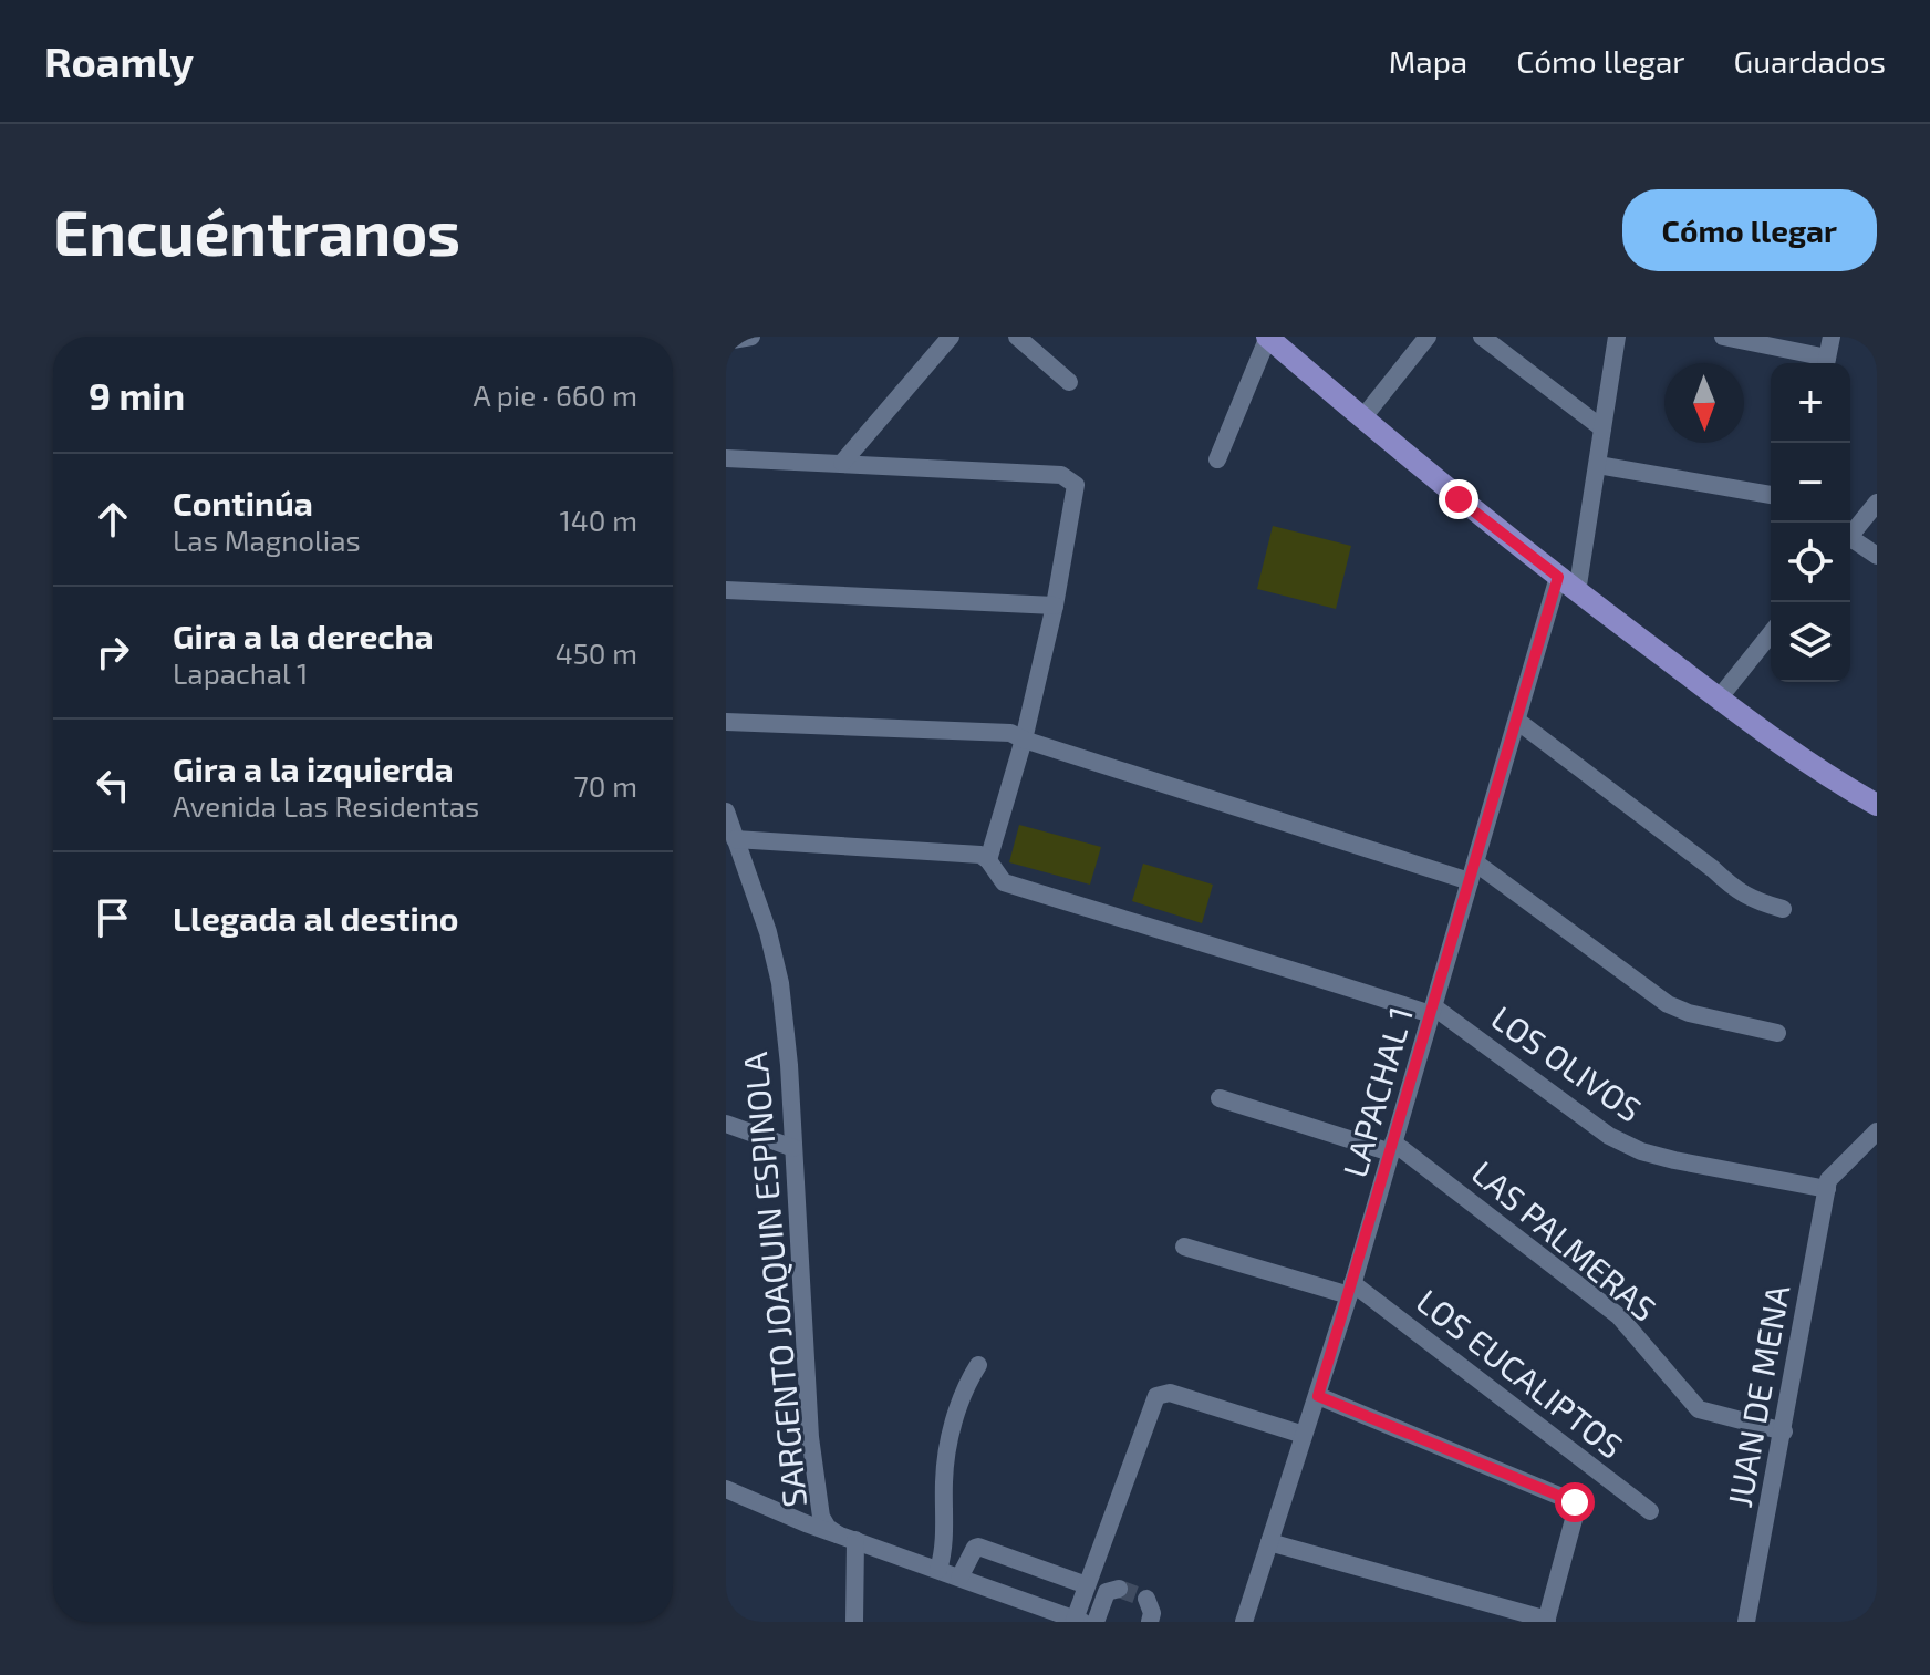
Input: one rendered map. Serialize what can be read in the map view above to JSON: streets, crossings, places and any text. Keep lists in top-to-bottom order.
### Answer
{
  "streets": {
    "street": [
      "LOS OLIVOS",
      "LAPACHAL 1",
      "LAS PALMERAS",
      "SARGENTO JOAQUIN ESPINOLA",
      "LOS EUCALIPTOS",
      "JUAN DE MENA"
    ]
  },
  "crossings": [
    ["LOS OLIVOS", "LAPACHAL 1"],
    ["LOS OLIVOS", "JUAN DE MENA"],
    ["LAPACHAL 1", "LAS PALMERAS"],
    ["LAPACHAL 1", "LOS EUCALIPTOS"],
    ["LAS PALMERAS", "JUAN DE MENA"]
  ],
  "north": "bottom",
  "page": {
    "header": "Roamly",
    "nav": ["Mapa", "Cómo llegar", "Guardados"],
    "buttons": "Cómo llegar",
    "title": "Encuéntranos",
    "heading": ["9 min", "A pie · 660 m"],
    "map_buttons": ["+", "−"],
    "list": [
      ["Continúa", "Las Magnolias", "140 m"],
      ["Gira a la derecha", "Lapachal 1", "450 m"],
      ["Gira a la izquierda", "Avenida Las Residentas", "70 m"],
      "Llegada al destino"
    ]
  }
}
